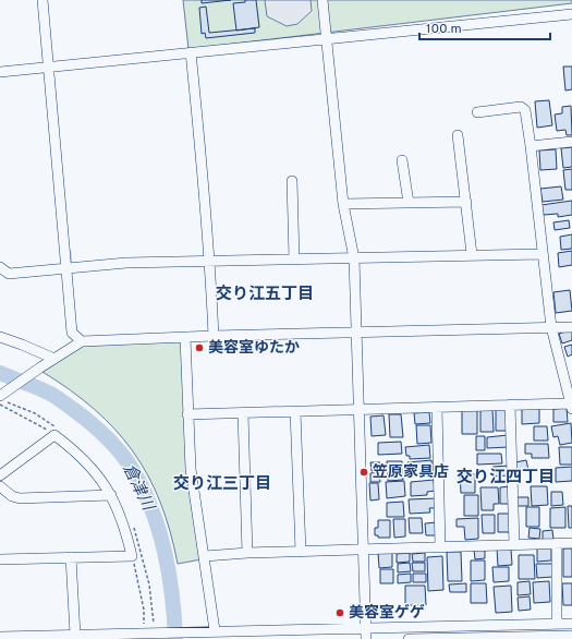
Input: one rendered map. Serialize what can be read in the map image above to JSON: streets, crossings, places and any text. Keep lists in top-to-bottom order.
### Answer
{
  "districts": ["交り江五丁目", "交り江四丁目", "交り江三丁目"],
  "water": ["倉津川"],
  "places": ["美容室ゆたか", "笠原家具店", "美容室ゲゲ"],
  "scale_bar": "100 m"
}
